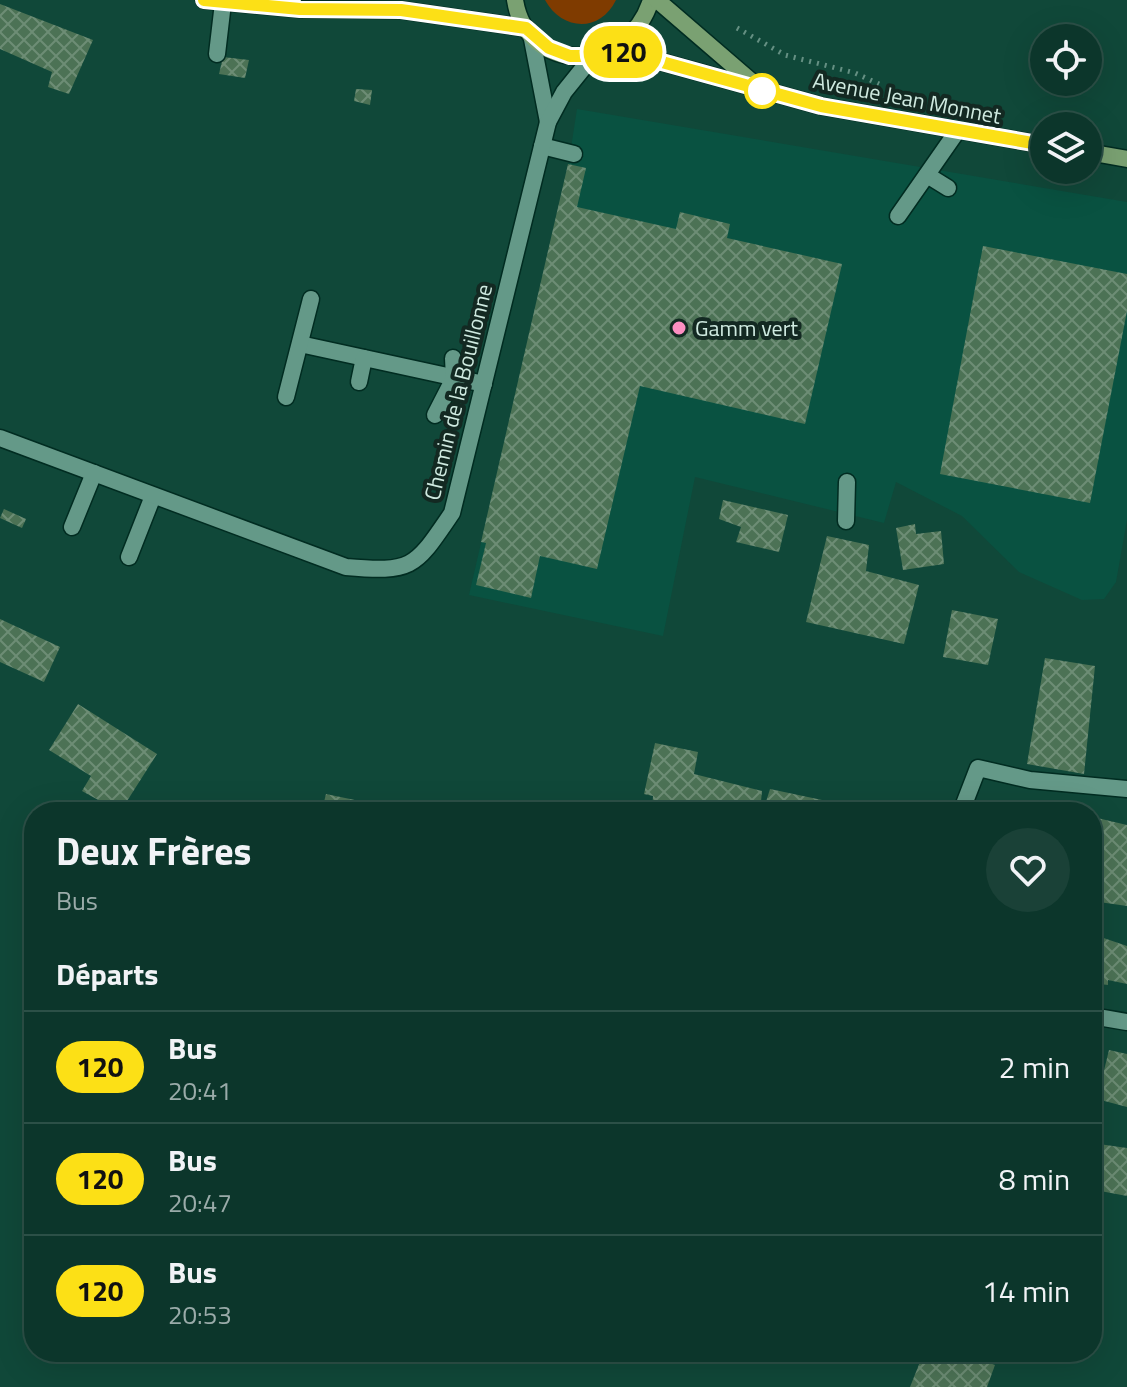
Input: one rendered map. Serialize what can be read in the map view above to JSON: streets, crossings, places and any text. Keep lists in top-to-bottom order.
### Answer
{
  "streets": {
    "main road": ["Avenue Jean Monnet"],
    "street": ["Chemin de la Bouillonne"]
  },
  "places": ["Gamm vert"],
  "lines": ["bus line 120"],
  "page": {
    "on_map": "120",
    "heading": [
      ["Deux Frères", "Bus"],
      "Départs"
    ],
    "list": [
      {
        "mark": "120",
        "name": "Bus",
        "note": "20:41",
        "value": "2 min"
      },
      {
        "mark": "120",
        "name": "Bus",
        "note": "20:47",
        "value": "8 min"
      },
      {
        "mark": "120",
        "name": "Bus",
        "note": "20:53",
        "value": "14 min"
      }
    ]
  }
}
